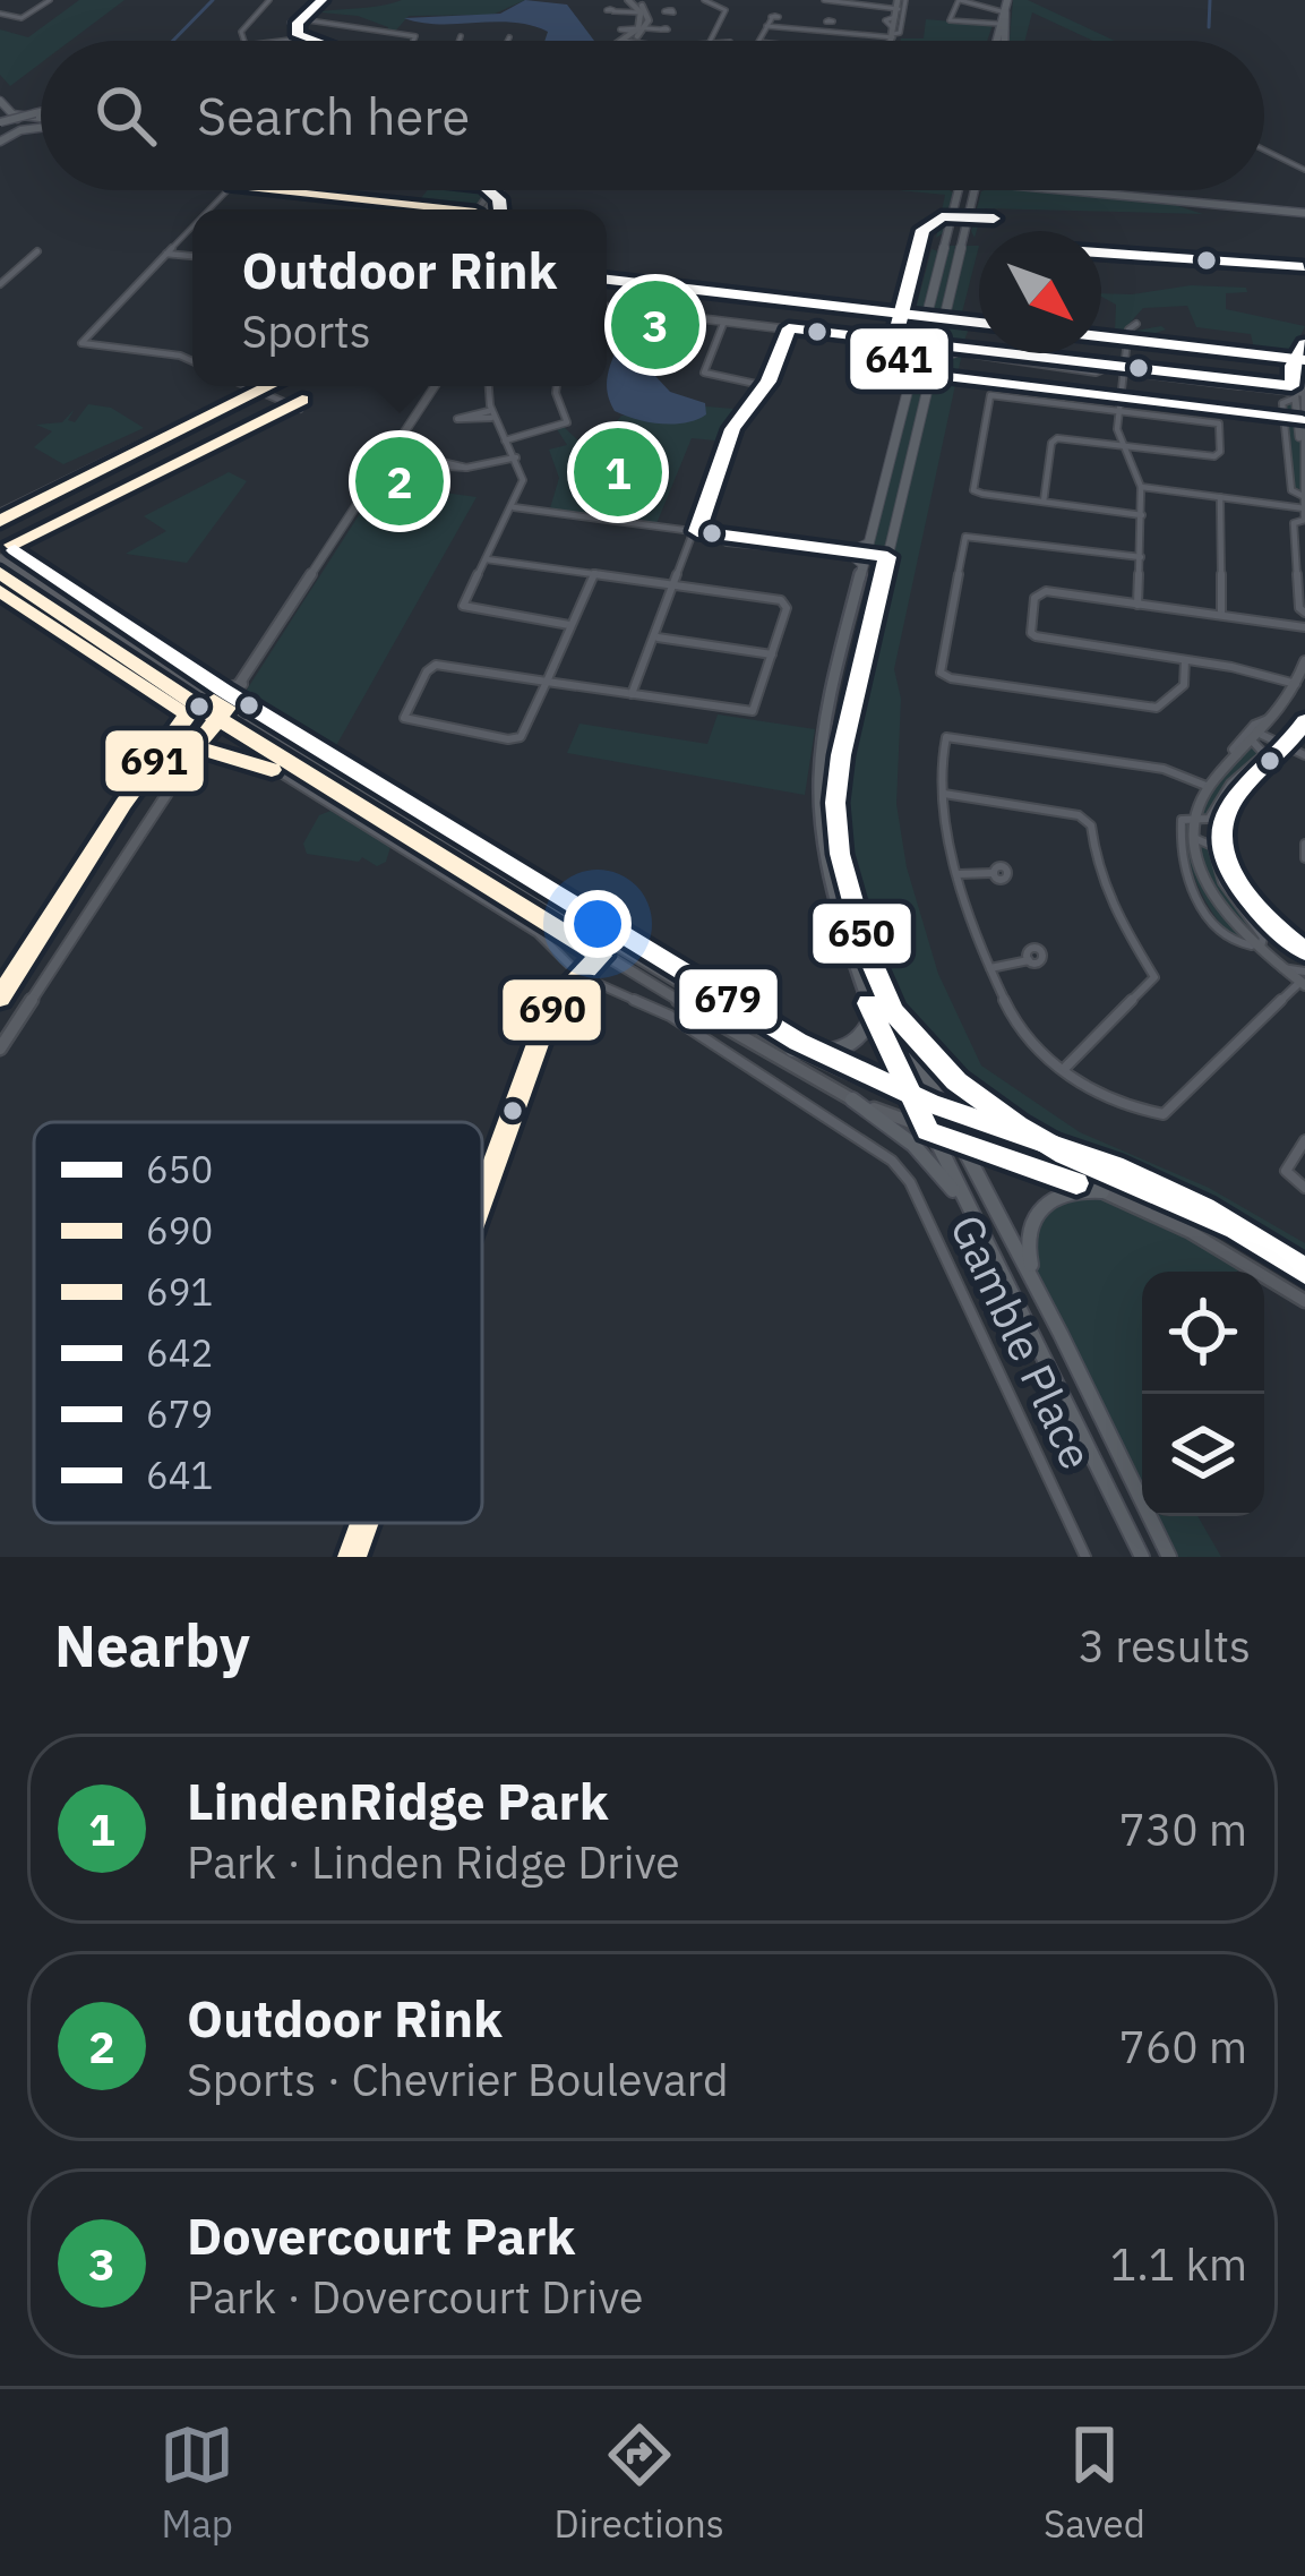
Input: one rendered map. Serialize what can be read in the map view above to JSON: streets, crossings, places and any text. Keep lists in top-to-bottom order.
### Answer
{
  "streets": {
    "street": ["Gamble Place"]
  },
  "lines": [
    "transit line 650",
    "transit line 690",
    "transit line 642",
    "transit line 641",
    "transit line 691",
    "transit line 679"
  ],
  "legend": [
    "650",
    "690",
    "691",
    "642",
    "679",
    "641"
  ],
  "north": "bottom right",
  "page": {
    "search": "Search here",
    "popup": ["Outdoor Rink", "Sports"],
    "pins": ["3", "1", "2"],
    "heading": ["Nearby", "3 results"],
    "list": [
      {
        "mark": "1",
        "name": "LindenRidge Park",
        "note": "Park · Linden Ridge Drive",
        "value": "730 m"
      },
      {
        "mark": "2",
        "name": "Outdoor Rink",
        "note": "Sports · Chevrier Boulevard",
        "value": "760 m"
      },
      {
        "mark": "3",
        "name": "Dovercourt Park",
        "note": "Park · Dovercourt Drive",
        "value": "1.1 km"
      }
    ],
    "nav": ["Map", "Directions", "Saved"]
  }
}
